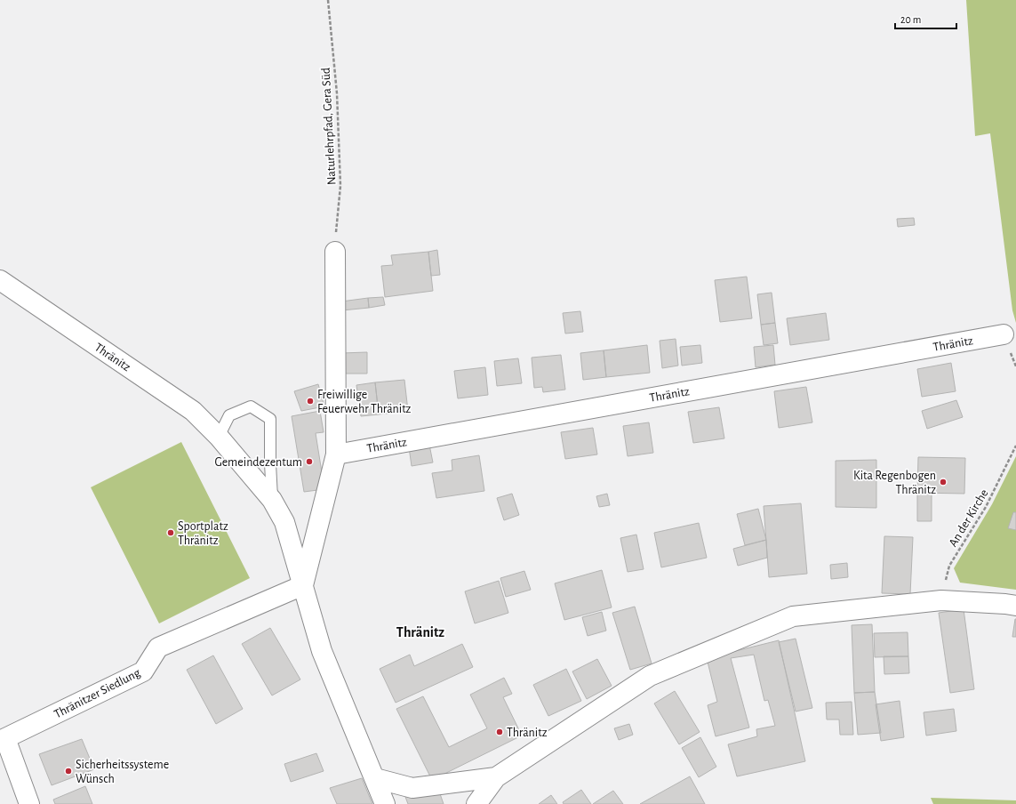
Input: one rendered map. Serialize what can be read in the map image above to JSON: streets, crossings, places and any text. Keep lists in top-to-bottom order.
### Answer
{
  "streets": {
    "street": ["Thränitz", "Thränitzer Siedlung"],
    "path": ["Naturlehrpfad, Gera Süd", "An der Kirche"]
  },
  "crossings": [
    ["Naturlehrpfad, Gera Süd", "Thränitz"],
    ["Thränitz", "Thränitzer Siedlung"]
  ],
  "districts": ["Thränitz"],
  "places": [
    "Freiwillige Feuerwehr Thränitz",
    "Gemeindezentum",
    "Kita Regenbogen Thränitz",
    "Sportplatz Thränitz",
    "Thränitz",
    "Sicherheitssysteme Wünsch"
  ],
  "scale_bar": "20 m"
}
